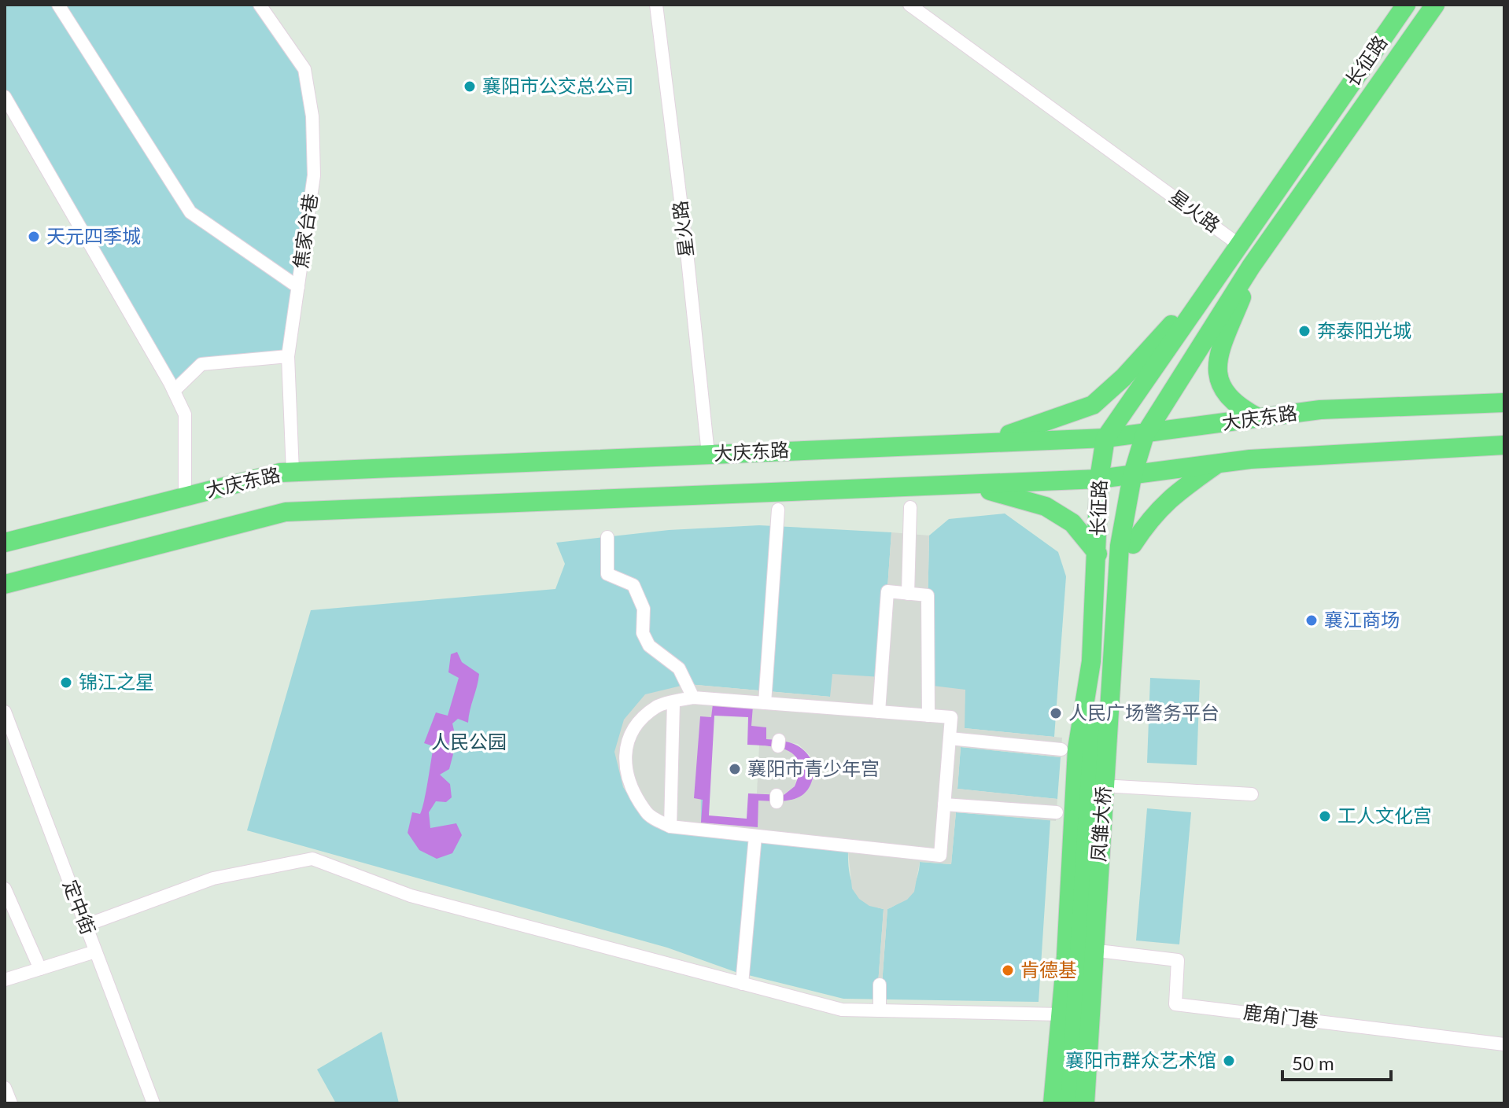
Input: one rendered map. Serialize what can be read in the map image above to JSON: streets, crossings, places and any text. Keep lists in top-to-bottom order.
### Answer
{
  "streets": {
    "main road": ["长征路", "大庆东路", "凤雏大桥"],
    "street": [
      "星火路",
      "焦家台巷",
      "定中街",
      "鹿角门巷"
    ]
  },
  "crossings": [
    ["长征路", "大庆东路"],
    ["长征路", "凤雏大桥"],
    ["长征路", "鹿角门巷"],
    ["星火路", "大庆东路"],
    ["焦家台巷", "大庆东路"]
  ],
  "parks": ["人民公园"],
  "places": [
    "襄阳市公交总公司",
    "天元四季城",
    "奔泰阳光城",
    "襄江商场",
    "锦江之星",
    "人民广场警务平台",
    "襄阳市青少年宫",
    "工人文化宫",
    "肯德基",
    "襄阳市群众艺术馆"
  ],
  "scale_bar": "50 m"
}
